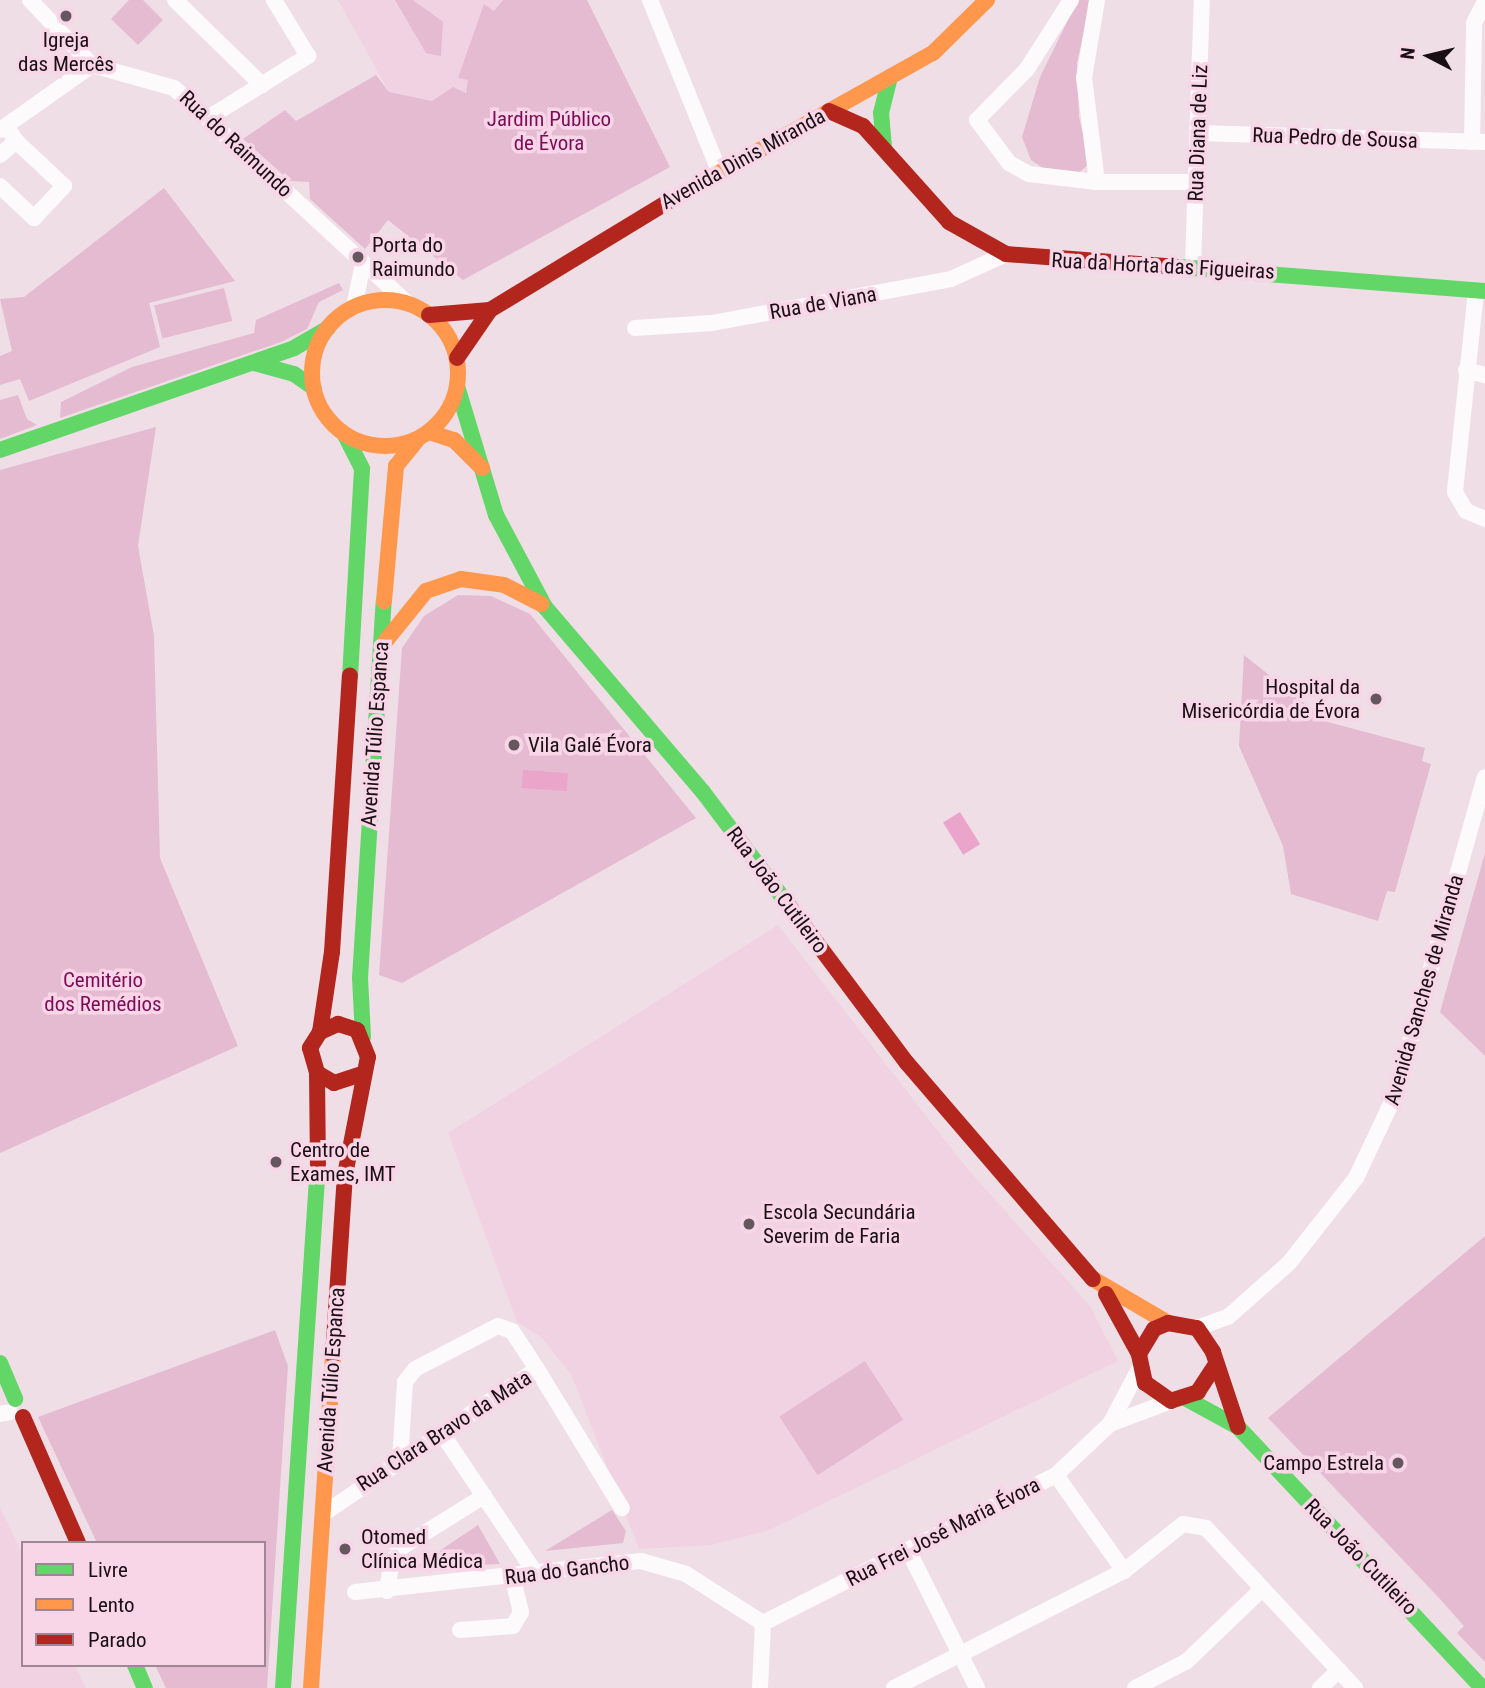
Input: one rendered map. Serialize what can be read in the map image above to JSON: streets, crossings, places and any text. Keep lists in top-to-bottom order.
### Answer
{
  "streets": {
    "main road": [
      "Avenida Dinis Miranda",
      "Rua da Horta das Figueiras",
      "Avenida Túlio Espanca",
      "Rua João Cutileiro"
    ],
    "street": [
      "Rua Diana de Liz",
      "Rua Pedro de Sousa",
      "Rua do Raimundo",
      "Rua de Viana",
      "Avenida Sanches de Miranda",
      "Rua Clara Bravo da Mata",
      "Rua Frei José Maria Évora",
      "Rua do Gancho"
    ]
  },
  "crossings": [
    ["Rua Diana de Liz", "Rua Pedro de Sousa"],
    ["Rua Diana de Liz", "Rua da Horta das Figueiras"],
    ["Rua do Raimundo", "Avenida Dinis Miranda"],
    ["Rua do Raimundo", "Avenida Túlio Espanca"],
    ["Rua do Raimundo", "Rua João Cutileiro"],
    ["Avenida Dinis Miranda", "Rua da Horta das Figueiras"],
    ["Avenida Dinis Miranda", "Avenida Túlio Espanca"],
    ["Avenida Dinis Miranda", "Rua João Cutileiro"],
    ["Rua da Horta das Figueiras", "Rua de Viana"],
    ["Avenida Túlio Espanca", "Rua João Cutileiro"],
    ["Avenida Túlio Espanca", "Rua Clara Bravo da Mata"],
    ["Rua João Cutileiro", "Avenida Sanches de Miranda"],
    ["Rua João Cutileiro", "Rua Frei José Maria Évora"],
    ["Avenida Sanches de Miranda", "Rua Frei José Maria Évora"],
    ["Rua Frei José Maria Évora", "Rua do Gancho"]
  ],
  "parks": ["Jardim Público de Évora", "Cemitério dos Remédios"],
  "places": [
    "Igreja das Mercês",
    "Porta do Raimundo",
    "Hospital da Misericórdia de Évora",
    "Vila Galé Évora",
    "Centro de Exames, IMT",
    "Escola Secundária Severim de Faria",
    "Campo Estrela",
    "Otomed Clínica Médica"
  ],
  "legend": ["Livre", "Lento", "Parado"],
  "north": "left"
}
